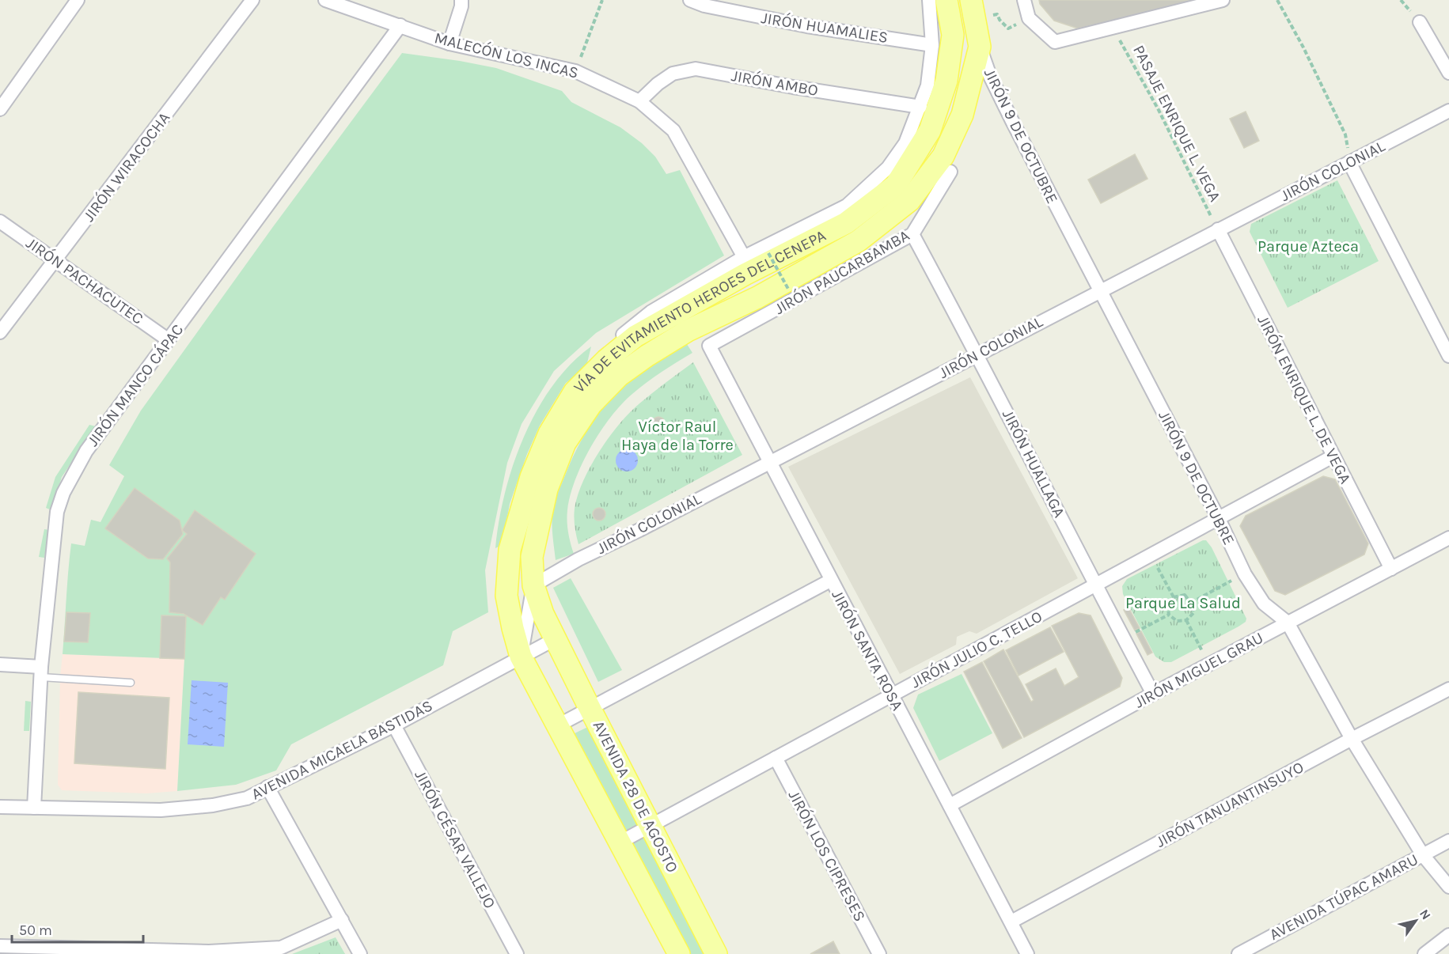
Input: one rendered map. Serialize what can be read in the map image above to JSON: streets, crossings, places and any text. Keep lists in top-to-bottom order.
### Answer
{
  "streets": {
    "main road": ["VÍA DE EVITAMIENTO HEROES DEL CENEPA", "AVENIDA 28 DE AGOSTO"],
    "street": [
      "JIRÓN HUAMALIES",
      "MALECÓN LOS INCAS",
      "JIRÓN AMBO",
      "JIRÓN 9 DE OCTUBRE",
      "JIRÓN WIRACOCHA",
      "JIRÓN COLONIAL",
      "JIRÓN PAUCARBAMBA",
      "JIRÓN PACHACUTEC",
      "JIRÓN MANCO CÁPAC",
      "JIRÓN ENRIQUE L. DE VEGA",
      "JIRÓN HUALLAGA",
      "JIRÓN JULIO C. TELLO",
      "JIRÓN SANTA ROSA",
      "JIRÓN MIGUEL GRAU",
      "AVENIDA MICAELA BASTIDAS",
      "JIRÓN TANUANTINSUYO",
      "JIRÓN CÉSAR VALLEJO",
      "JIRÓN LOS CIPRESES",
      "AVENIDA TÚPAC AMARU"
    ],
    "path": ["PASAJE ENRIQUE L. VEGA"]
  },
  "crossings": [
    ["MALECÓN LOS INCAS", "JIRÓN AMBO"],
    ["MALECÓN LOS INCAS", "JIRÓN MANCO CÁPAC"],
    ["PASAJE ENRIQUE L. VEGA", "JIRÓN COLONIAL"],
    ["PASAJE ENRIQUE L. VEGA", "JIRÓN ENRIQUE L. DE VEGA"],
    ["JIRÓN 9 DE OCTUBRE", "JIRÓN COLONIAL"],
    ["JIRÓN 9 DE OCTUBRE", "VÍA DE EVITAMIENTO HEROES DEL CENEPA"],
    ["JIRÓN 9 DE OCTUBRE", "JIRÓN JULIO C. TELLO"],
    ["JIRÓN 9 DE OCTUBRE", "JIRÓN MIGUEL GRAU"],
    ["JIRÓN 9 DE OCTUBRE", "JIRÓN TANUANTINSUYO"],
    ["JIRÓN 9 DE OCTUBRE", "AVENIDA TÚPAC AMARU"],
    ["JIRÓN WIRACOCHA", "JIRÓN PACHACUTEC"],
    ["JIRÓN COLONIAL", "VÍA DE EVITAMIENTO HEROES DEL CENEPA"],
    ["JIRÓN COLONIAL", "JIRÓN ENRIQUE L. DE VEGA"],
    ["JIRÓN COLONIAL", "JIRÓN HUALLAGA"],
    ["JIRÓN COLONIAL", "JIRÓN SANTA ROSA"],
    ["JIRÓN PAUCARBAMBA", "JIRÓN HUALLAGA"],
    ["JIRÓN PAUCARBAMBA", "JIRÓN SANTA ROSA"],
    ["JIRÓN PACHACUTEC", "JIRÓN MANCO CÁPAC"],
    ["VÍA DE EVITAMIENTO HEROES DEL CENEPA", "AVENIDA MICAELA BASTIDAS"],
    ["VÍA DE EVITAMIENTO HEROES DEL CENEPA", "AVENIDA 28 DE AGOSTO"],
    ["JIRÓN MANCO CÁPAC", "AVENIDA MICAELA BASTIDAS"],
    ["JIRÓN ENRIQUE L. DE VEGA", "JIRÓN JULIO C. TELLO"],
    ["JIRÓN ENRIQUE L. DE VEGA", "JIRÓN MIGUEL GRAU"],
    ["JIRÓN HUALLAGA", "JIRÓN JULIO C. TELLO"],
    ["JIRÓN HUALLAGA", "JIRÓN MIGUEL GRAU"],
    ["JIRÓN JULIO C. TELLO", "JIRÓN SANTA ROSA"],
    ["JIRÓN JULIO C. TELLO", "AVENIDA 28 DE AGOSTO"],
    ["JIRÓN JULIO C. TELLO", "JIRÓN LOS CIPRESES"],
    ["JIRÓN SANTA ROSA", "JIRÓN MIGUEL GRAU"],
    ["JIRÓN SANTA ROSA", "JIRÓN TANUANTINSUYO"],
    ["AVENIDA MICAELA BASTIDAS", "AVENIDA 28 DE AGOSTO"],
    ["AVENIDA MICAELA BASTIDAS", "JIRÓN CÉSAR VALLEJO"]
  ],
  "parks": ["Parque Azteca", "Víctor Raul Haya de la Torre", "Parque La Salud"],
  "scale_bar": "50 m",
  "north": "top right"
}
